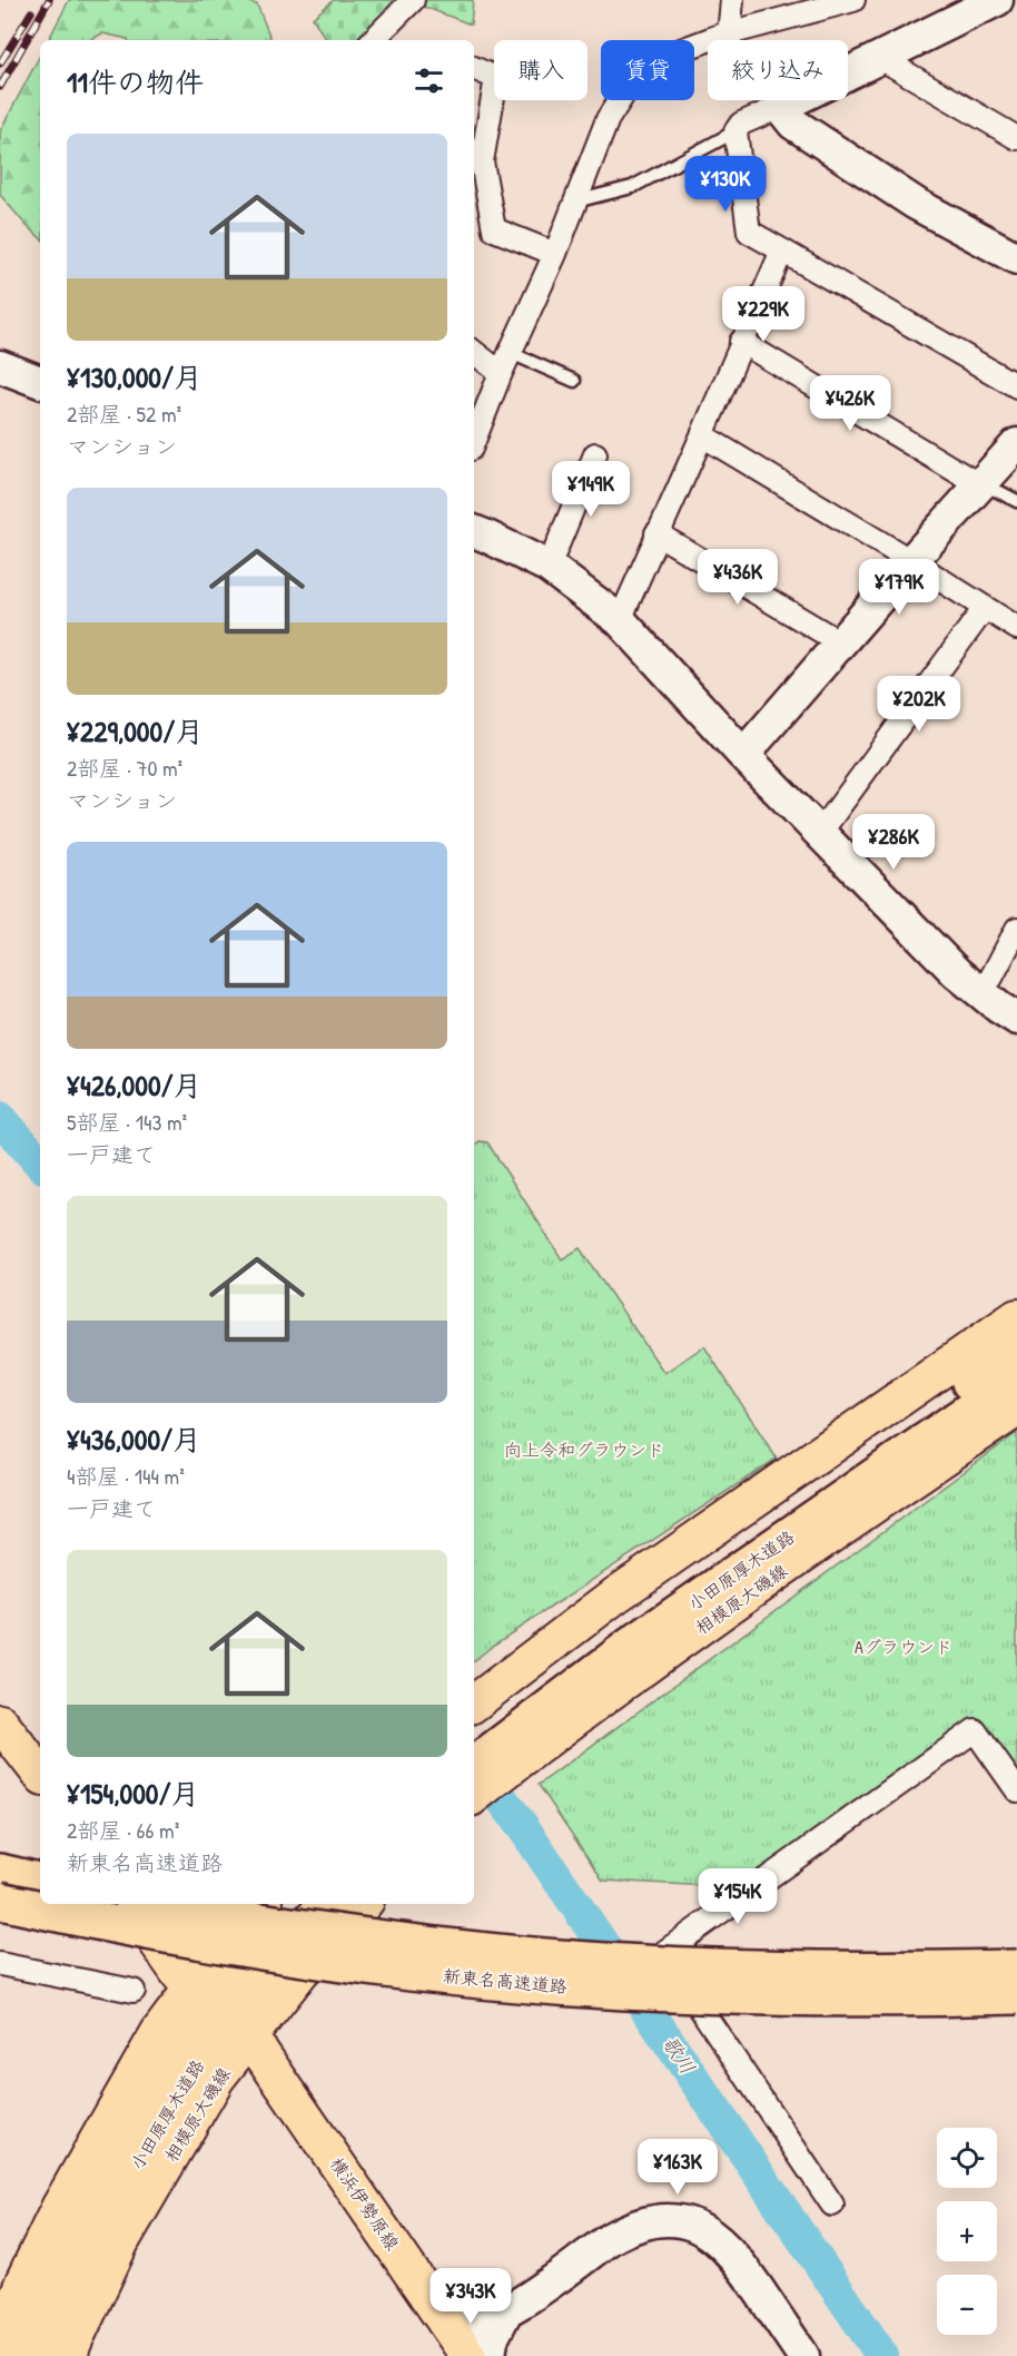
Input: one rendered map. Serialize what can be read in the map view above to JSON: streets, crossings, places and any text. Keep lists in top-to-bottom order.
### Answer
{
  "streets": {
    "highway": ["小田原厚木道路", "新東名高速道路"],
    "main road": ["相模原大磯線", "横浜伊勢原線"]
  },
  "crossings": [
    ["小田原厚木道路", "相模原大磯線"]
  ],
  "water": ["歌川"],
  "parks": ["向上令和グラウンド", "Aグラウンド"],
  "page": {
    "chip": ["購入", "賃貸", "絞り込み"],
    "heading": "11件の物件",
    "list": [
      {
        "name": "¥130,000/月",
        "note": "2部屋 · 52 m² · マンション"
      },
      {
        "name": "¥229,000/月",
        "note": "2部屋 · 70 m² · マンション"
      },
      {
        "name": "¥426,000/月",
        "note": "5部屋 · 143 m² · 一戸建て"
      },
      {
        "name": "¥436,000/月",
        "note": "4部屋 · 144 m² · 一戸建て"
      },
      {
        "name": "¥154,000/月",
        "note": "2部屋 · 66 m² · 新東名高速道路"
      }
    ],
    "price": [
      "¥130K",
      "¥229K",
      "¥426K",
      "¥149K",
      "¥436K",
      "¥179K",
      "¥202K",
      "¥286K",
      "¥154K",
      "¥163K",
      "¥343K"
    ],
    "map_buttons": ["+", "−"]
  }
}
